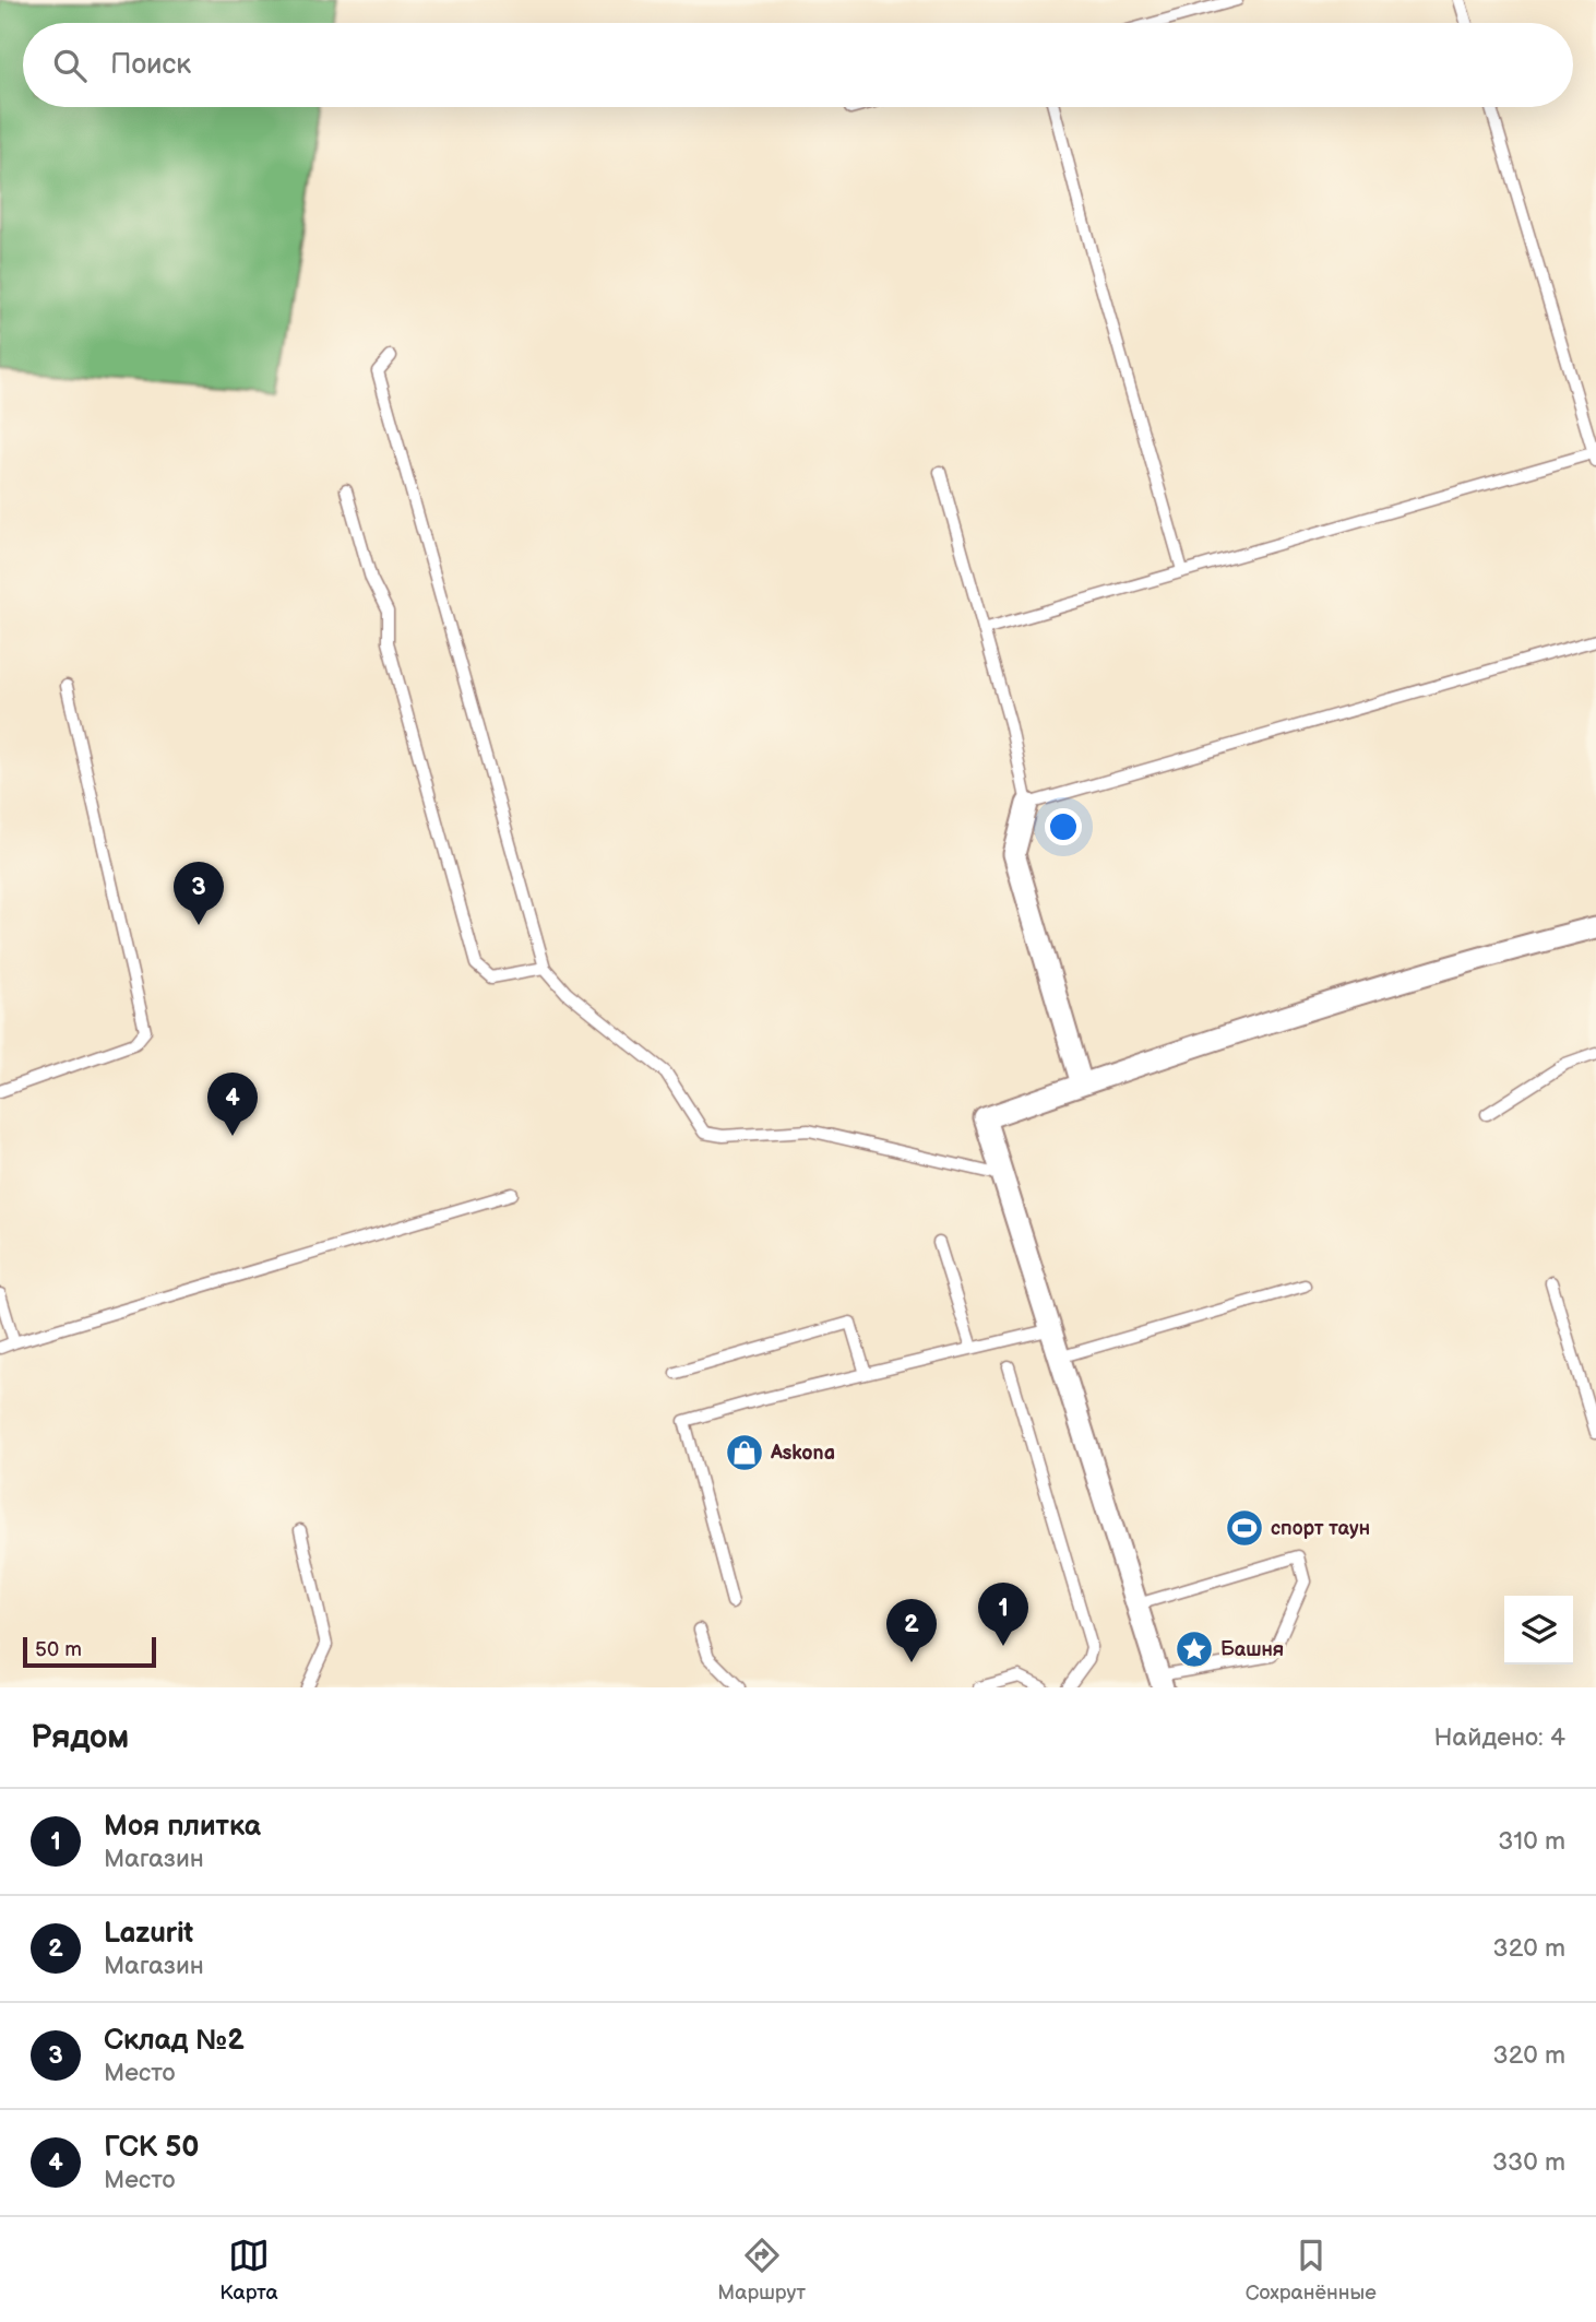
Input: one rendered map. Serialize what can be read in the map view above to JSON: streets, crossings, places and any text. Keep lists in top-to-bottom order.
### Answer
{
  "places": {
    "shop": ["Askona"],
    "sports": ["спорт таун"],
    "place": ["Башня"]
  },
  "scale_bar": "50 m",
  "page": {
    "search": "Поиск",
    "pins": [
      "3",
      "4",
      "1",
      "2"
    ],
    "scale": "50 m",
    "heading": ["Рядом", "Найдено: 4"],
    "list": [
      {
        "mark": "1",
        "name": "Моя плитка",
        "note": "Магазин",
        "value": "310 m"
      },
      {
        "mark": "2",
        "name": "Lazurit",
        "note": "Магазин",
        "value": "320 m"
      },
      {
        "mark": "3",
        "name": "Склад №2",
        "note": "Место",
        "value": "320 m"
      },
      {
        "mark": "4",
        "name": "ГСК 50",
        "note": "Место",
        "value": "330 m"
      }
    ],
    "nav": ["Карта", "Маршрут", "Сохранённые"]
  }
}
